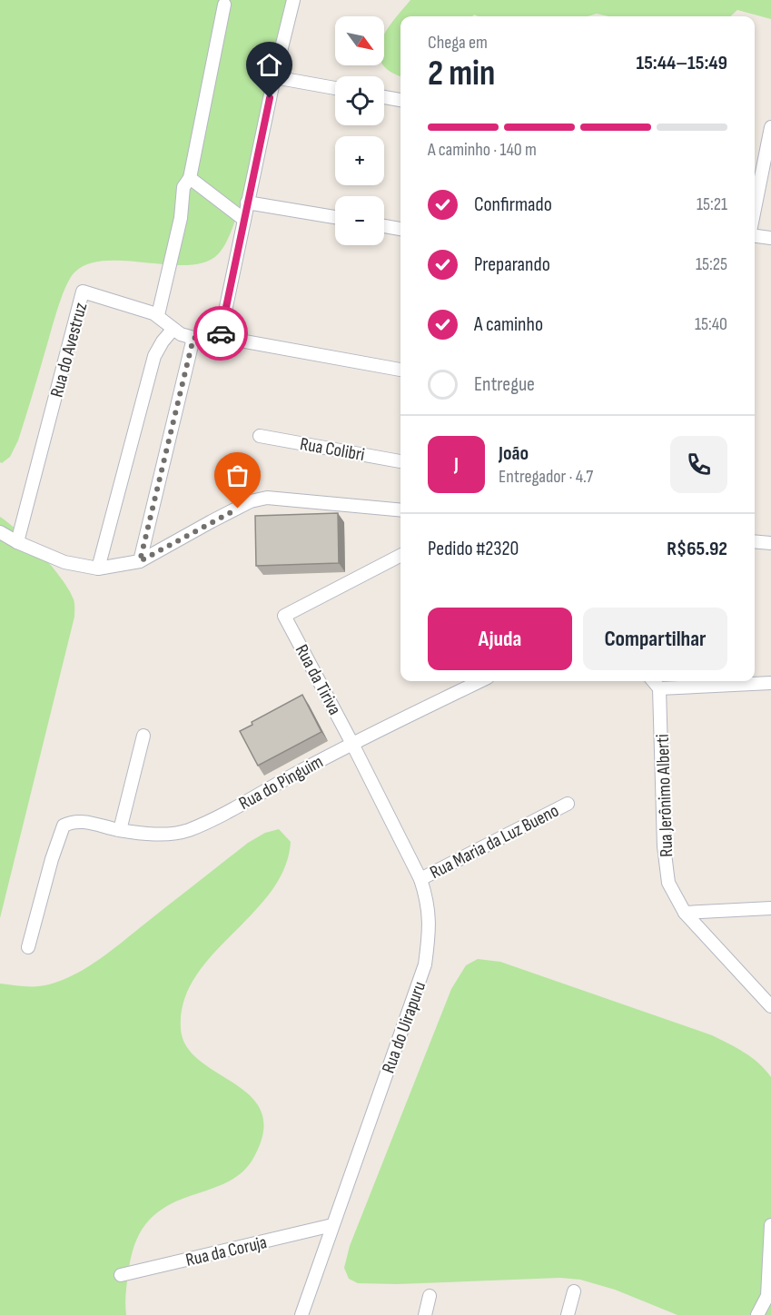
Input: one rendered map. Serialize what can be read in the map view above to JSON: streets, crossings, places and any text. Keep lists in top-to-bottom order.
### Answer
{
  "streets": {
    "street": [
      "Rua do Avestruz",
      "Rua Colibri",
      "Rua da Tiriva",
      "Rua do Pinguim",
      "Rua Jerônimo Alberti",
      "Rua Maria da Luz Bueno",
      "Rua do Uirapuru",
      "Rua da Coruja"
    ]
  },
  "crossings": [
    ["Rua da Tiriva", "Rua do Pinguim"],
    ["Rua da Tiriva", "Rua do Uirapuru"],
    ["Rua do Pinguim", "Rua do Uirapuru"],
    ["Rua Maria da Luz Bueno", "Rua do Uirapuru"],
    ["Rua do Uirapuru", "Rua da Coruja"]
  ],
  "north": "bottom right",
  "page": {
    "map_buttons": ["+", "−"],
    "heading": ["2 min", "Chega em", "15:44–15:49"],
    "panel": [
      "João",
      "Entregador · 4.7",
      "Pedido #2320",
      "R$65.92"
    ],
    "bar": "A caminho · 140 m",
    "list": [
      ["Confirmado", "15:21"],
      ["Preparando", "15:25"],
      ["A caminho", "15:40"],
      "Entregue"
    ],
    "round": "J",
    "buttons": ["Ajuda", "Compartilhar"]
  }
}
